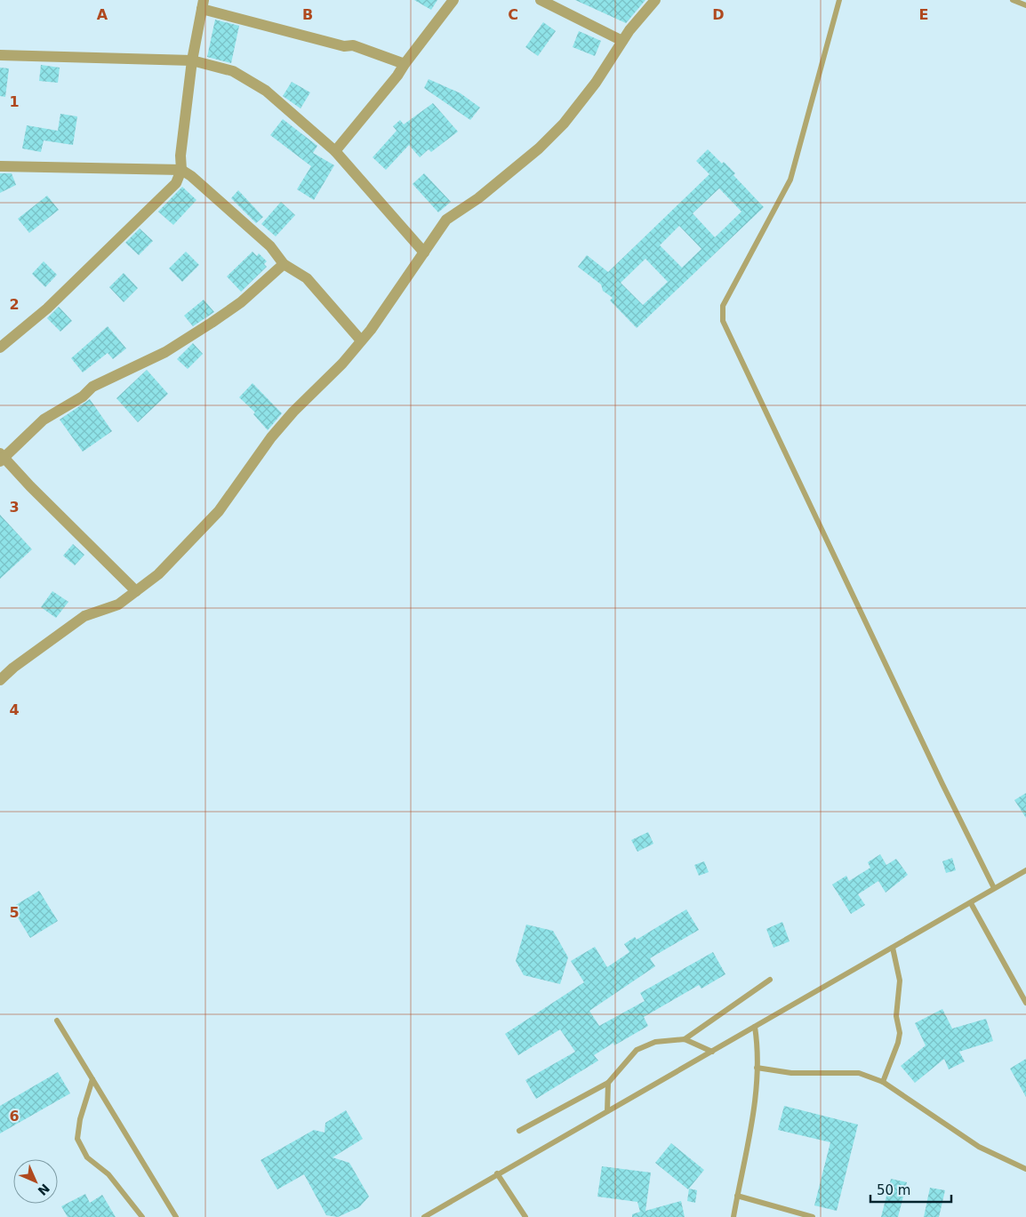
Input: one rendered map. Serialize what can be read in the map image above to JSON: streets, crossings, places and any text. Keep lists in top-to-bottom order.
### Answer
{
  "scale_bar": "50 m",
  "north": "bottom right",
  "grid": {
    "columns": [
      "A",
      "B",
      "C",
      "D",
      "E"
    ],
    "rows": [
      "1",
      "2",
      "3",
      "4",
      "5",
      "6"
    ]
  }
}
